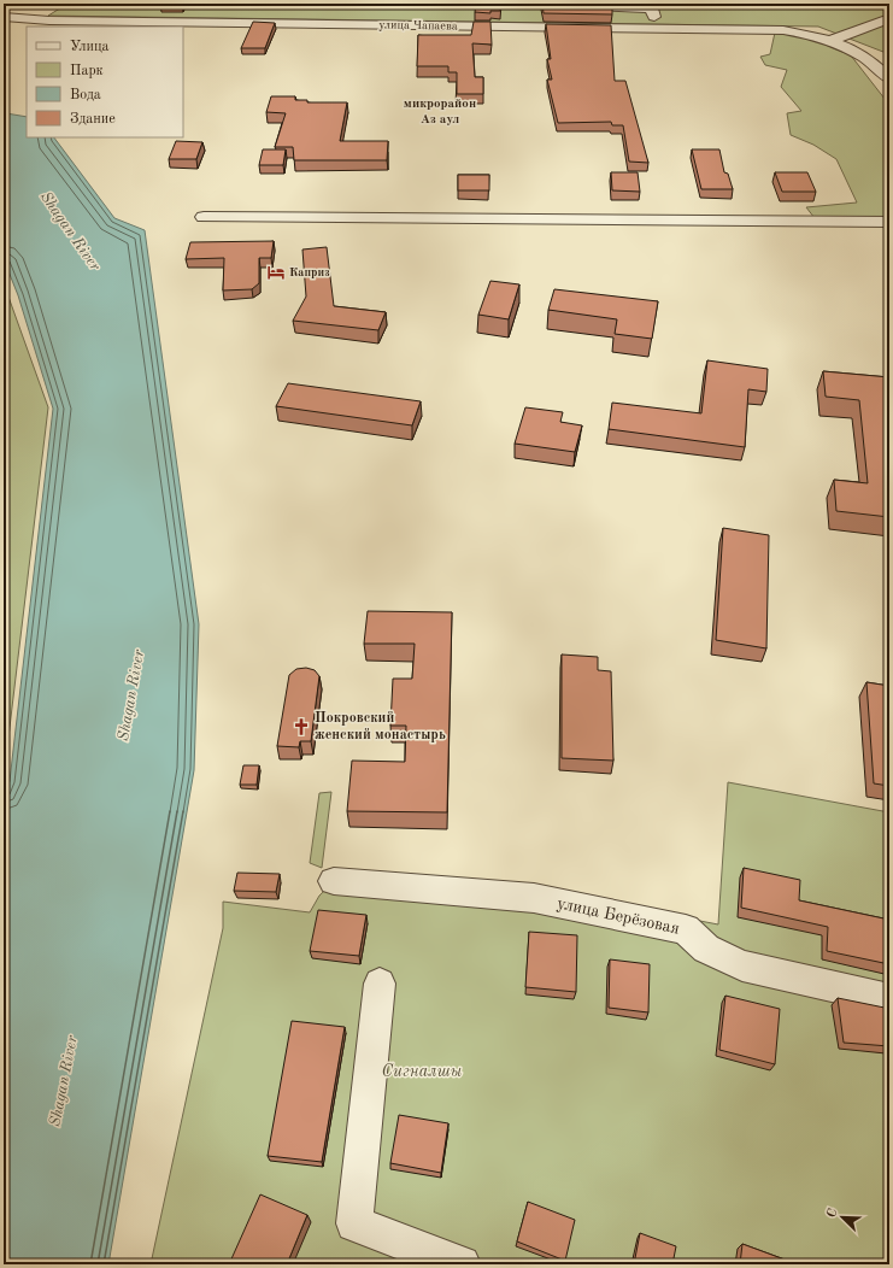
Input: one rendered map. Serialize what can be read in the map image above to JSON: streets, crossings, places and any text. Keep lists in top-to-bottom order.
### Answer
{
  "streets": {
    "street": ["улица Чапаева", "улица Берёзовая"]
  },
  "districts": ["микрорайон Аз аул"],
  "water": ["Shagan River"],
  "parks": ["Сигналшы"],
  "places": {
    "hotel": ["Каприз"],
    "church": ["Покровский женский монастырь"]
  },
  "legend": [
    "Улица",
    "Парк",
    "Вода",
    "Здание"
  ],
  "north": "top left"
}
